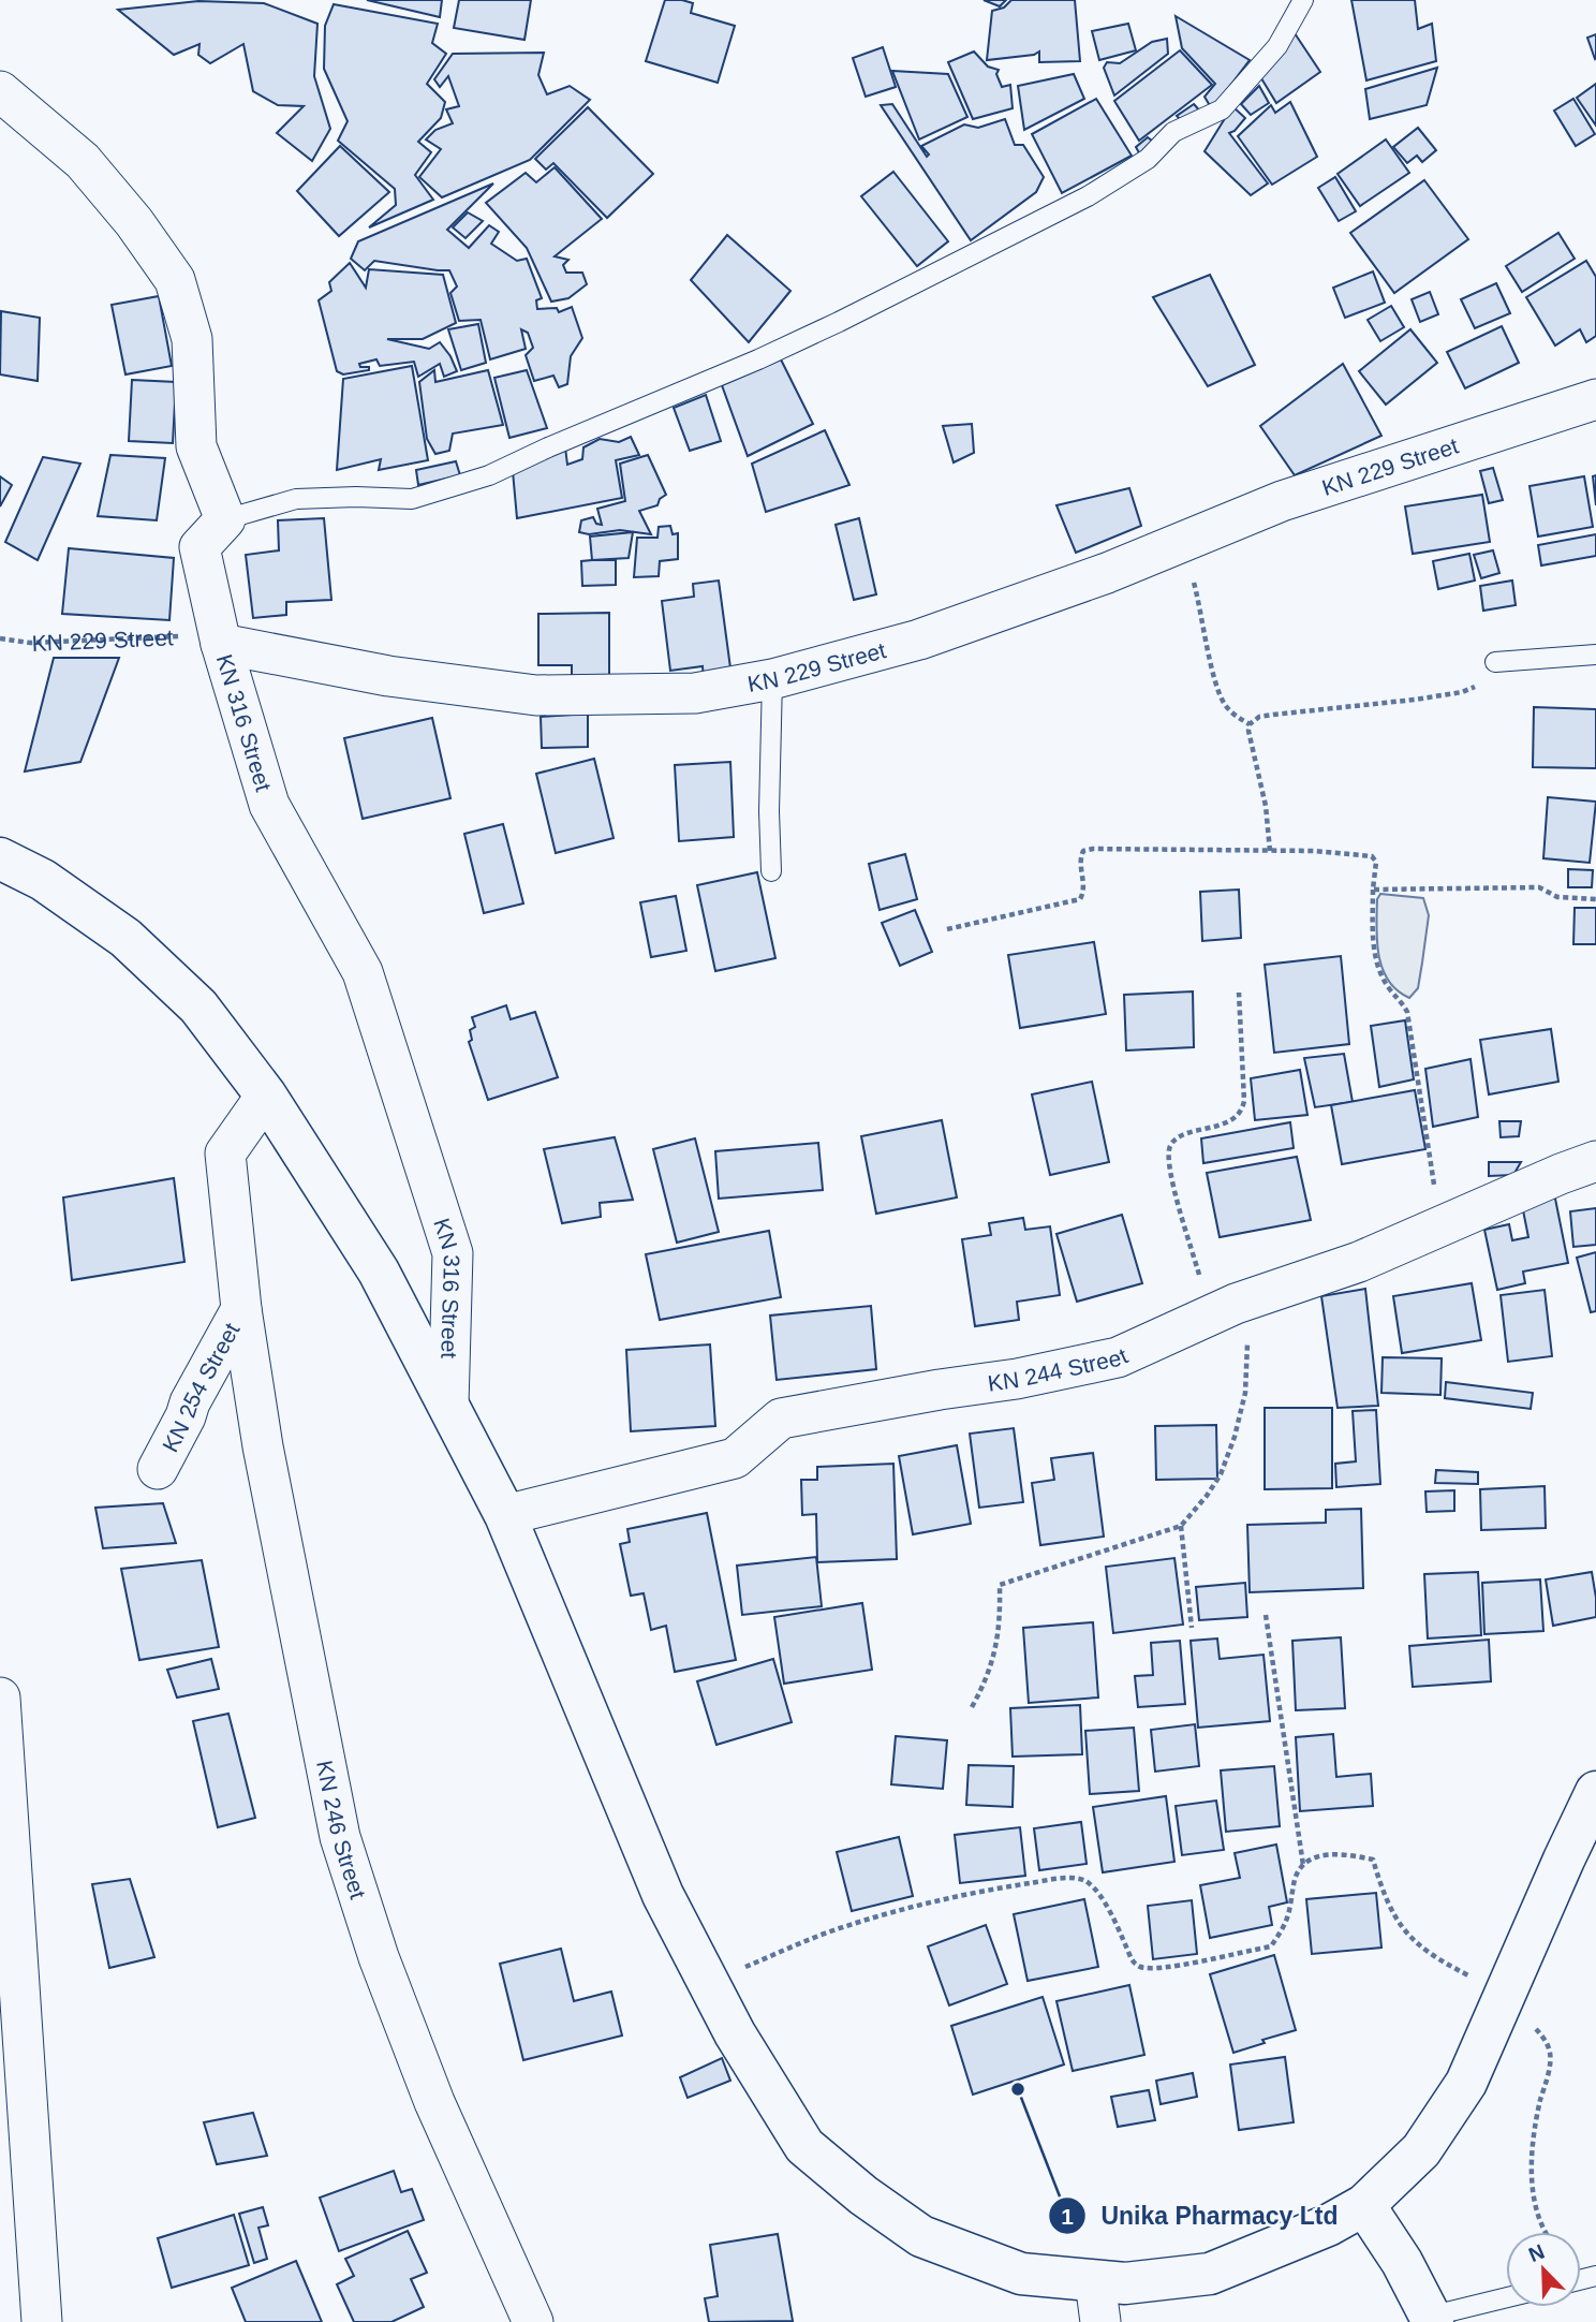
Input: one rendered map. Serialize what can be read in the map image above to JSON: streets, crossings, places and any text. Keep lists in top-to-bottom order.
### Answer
{
  "streets": {
    "street": [
      "KN 229 Street",
      "KN 316 Street",
      "KN 244 Street",
      "KN 254 Street",
      "KN 246 Street"
    ]
  },
  "crossings": [
    ["KN 229 Street", "KN 316 Street"],
    ["KN 254 Street", "KN 246 Street"]
  ],
  "places": ["Unika Pharmacy Ltd"],
  "north": "top left"
}
